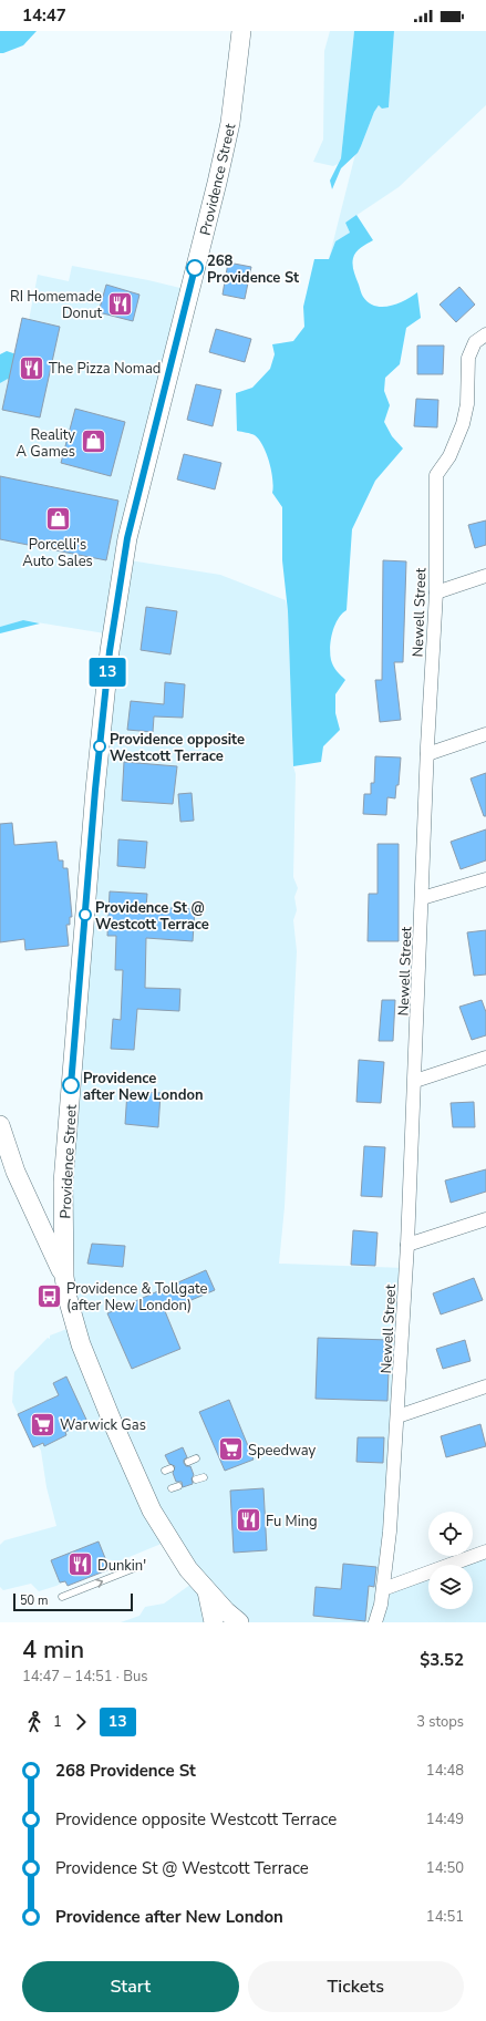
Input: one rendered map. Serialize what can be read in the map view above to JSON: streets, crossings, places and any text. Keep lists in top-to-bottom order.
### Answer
{
  "streets": {
    "main road": ["Providence Street"],
    "street": ["Newell Street"]
  },
  "places": {
    "other": [
      "268 Providence St",
      "Providence opposite Westcott Terrace",
      "Providence St @ Westcott Terrace",
      "Providence after New London"
    ],
    "restaurant": [
      "RI Homemade Donut",
      "The Pizza Nomad",
      "Fu Ming",
      "Dunkin'"
    ],
    "shop": ["Reality A Games", "Porcelli's Auto Sales"],
    "bus stop": ["Providence & Tollgate (after New London)"],
    "supermarket": ["Warwick Gas", "Speedway"]
  },
  "lines": ["bus line 13"],
  "scale_bar": "50 m",
  "page": {
    "status": "14:47",
    "on_map": "13",
    "scale": "50 m",
    "heading": ["4 min", "14:47 – 14:51 · Bus", "$3.52"],
    "legs": ["1", "13", "3 stops"],
    "list": [
      {
        "name": "268 Providence St",
        "value": "14:48"
      },
      {
        "name": "Providence opposite Westcott Terrace",
        "value": "14:49"
      },
      {
        "name": "Providence St @ Westcott Terrace",
        "value": "14:50"
      },
      {
        "name": "Providence after New London",
        "value": "14:51"
      }
    ],
    "buttons": ["Start", "Tickets"]
  }
}
